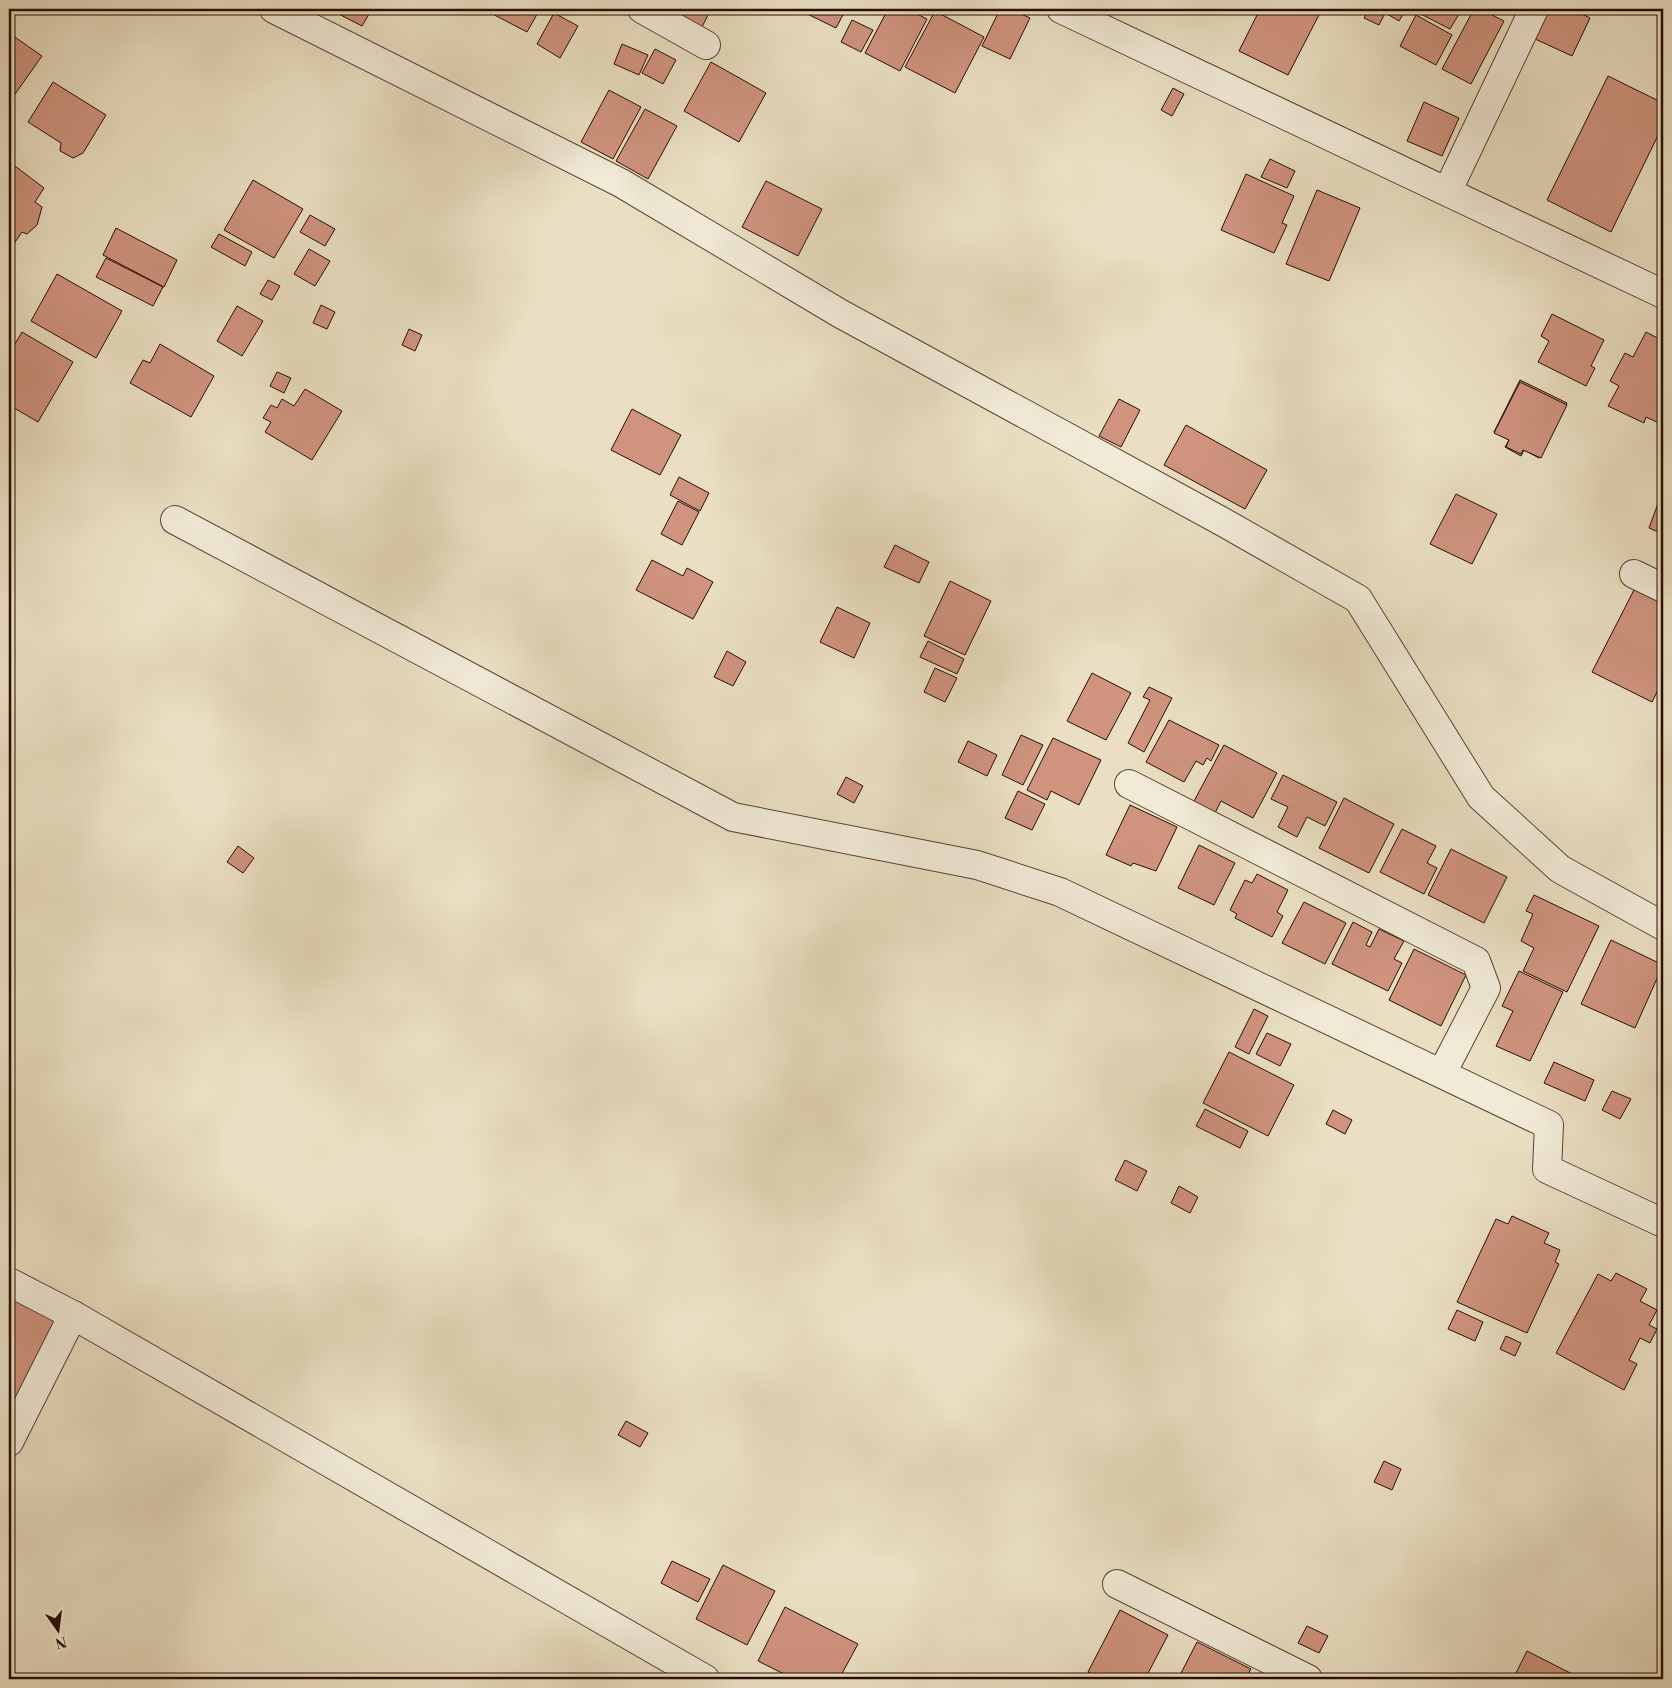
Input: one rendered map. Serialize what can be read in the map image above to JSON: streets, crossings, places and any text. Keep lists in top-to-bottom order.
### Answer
{
  "north": "bottom"
}
